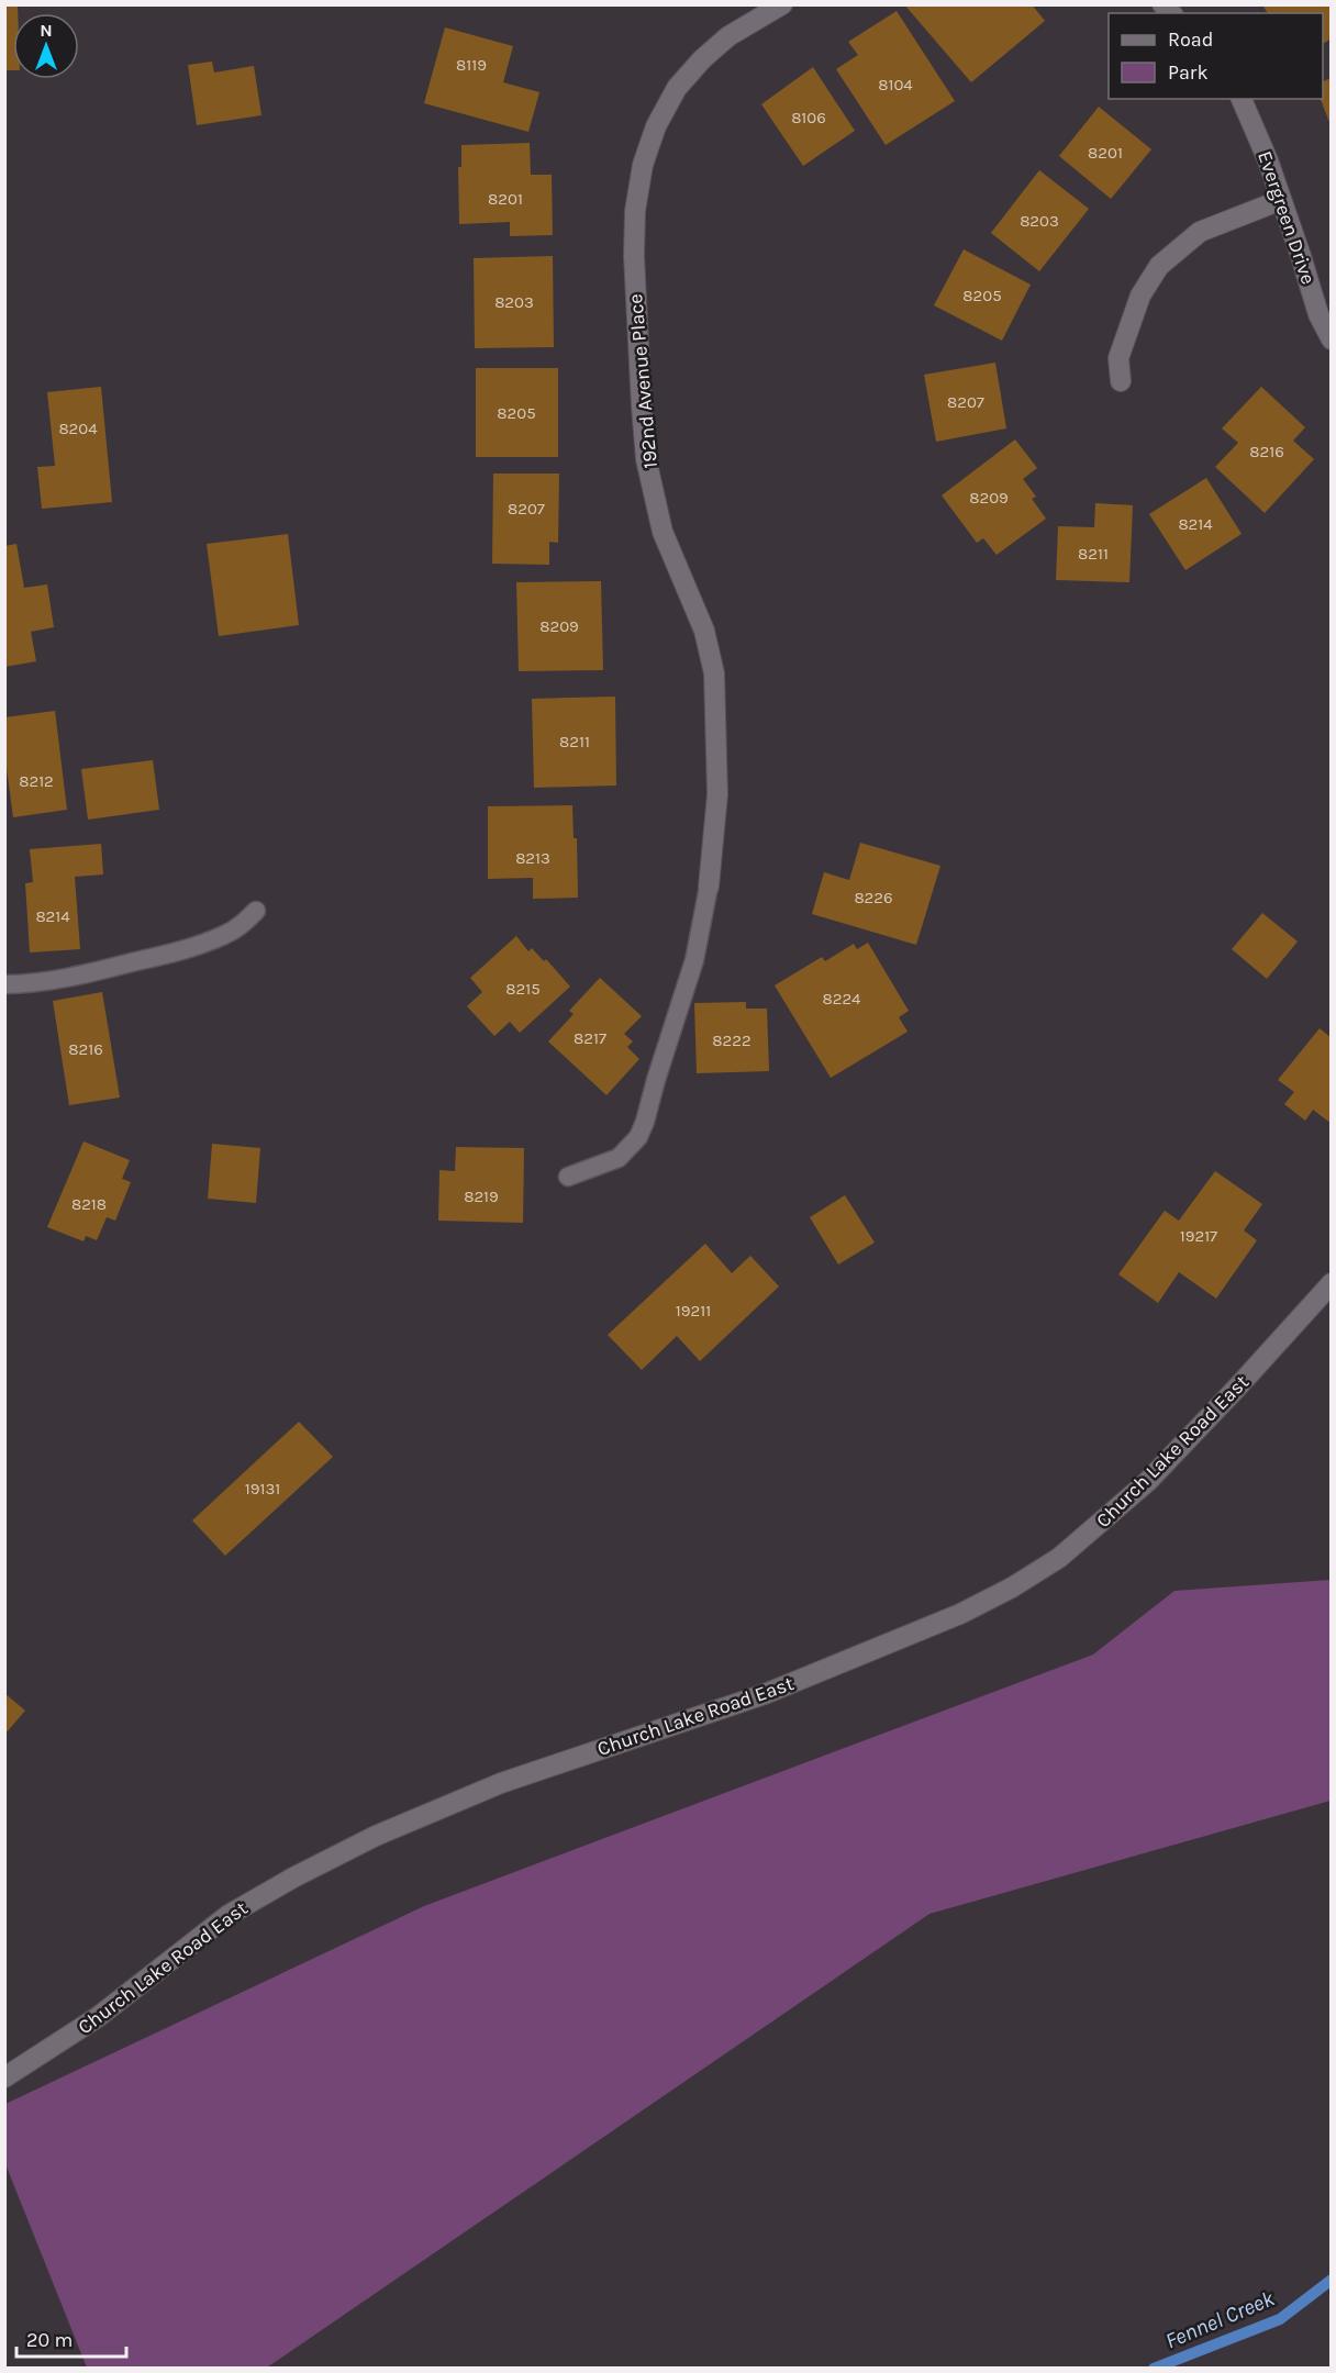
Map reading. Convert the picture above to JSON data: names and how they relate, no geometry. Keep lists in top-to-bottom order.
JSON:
{
  "streets": {
    "street": ["Evergreen Drive", "192nd Avenue Place", "Church Lake Road East"]
  },
  "water": ["Fennel Creek"],
  "house_numbers": [
    "8119",
    "8104",
    "8106",
    "8201",
    "8201",
    "8203",
    "8205",
    "8203",
    "8207",
    "8205",
    "8204",
    "8216",
    "8209",
    "8207",
    "8214",
    "8211",
    "8209",
    "8211",
    "8212",
    "8213",
    "8226",
    "8214",
    "8215",
    "8224",
    "8217",
    "8222",
    "8216",
    "8219",
    "8218",
    "19217",
    "19211",
    "19131"
  ],
  "legend": ["Road", "Park"],
  "scale_bar": "20 m",
  "north": "top"
}
